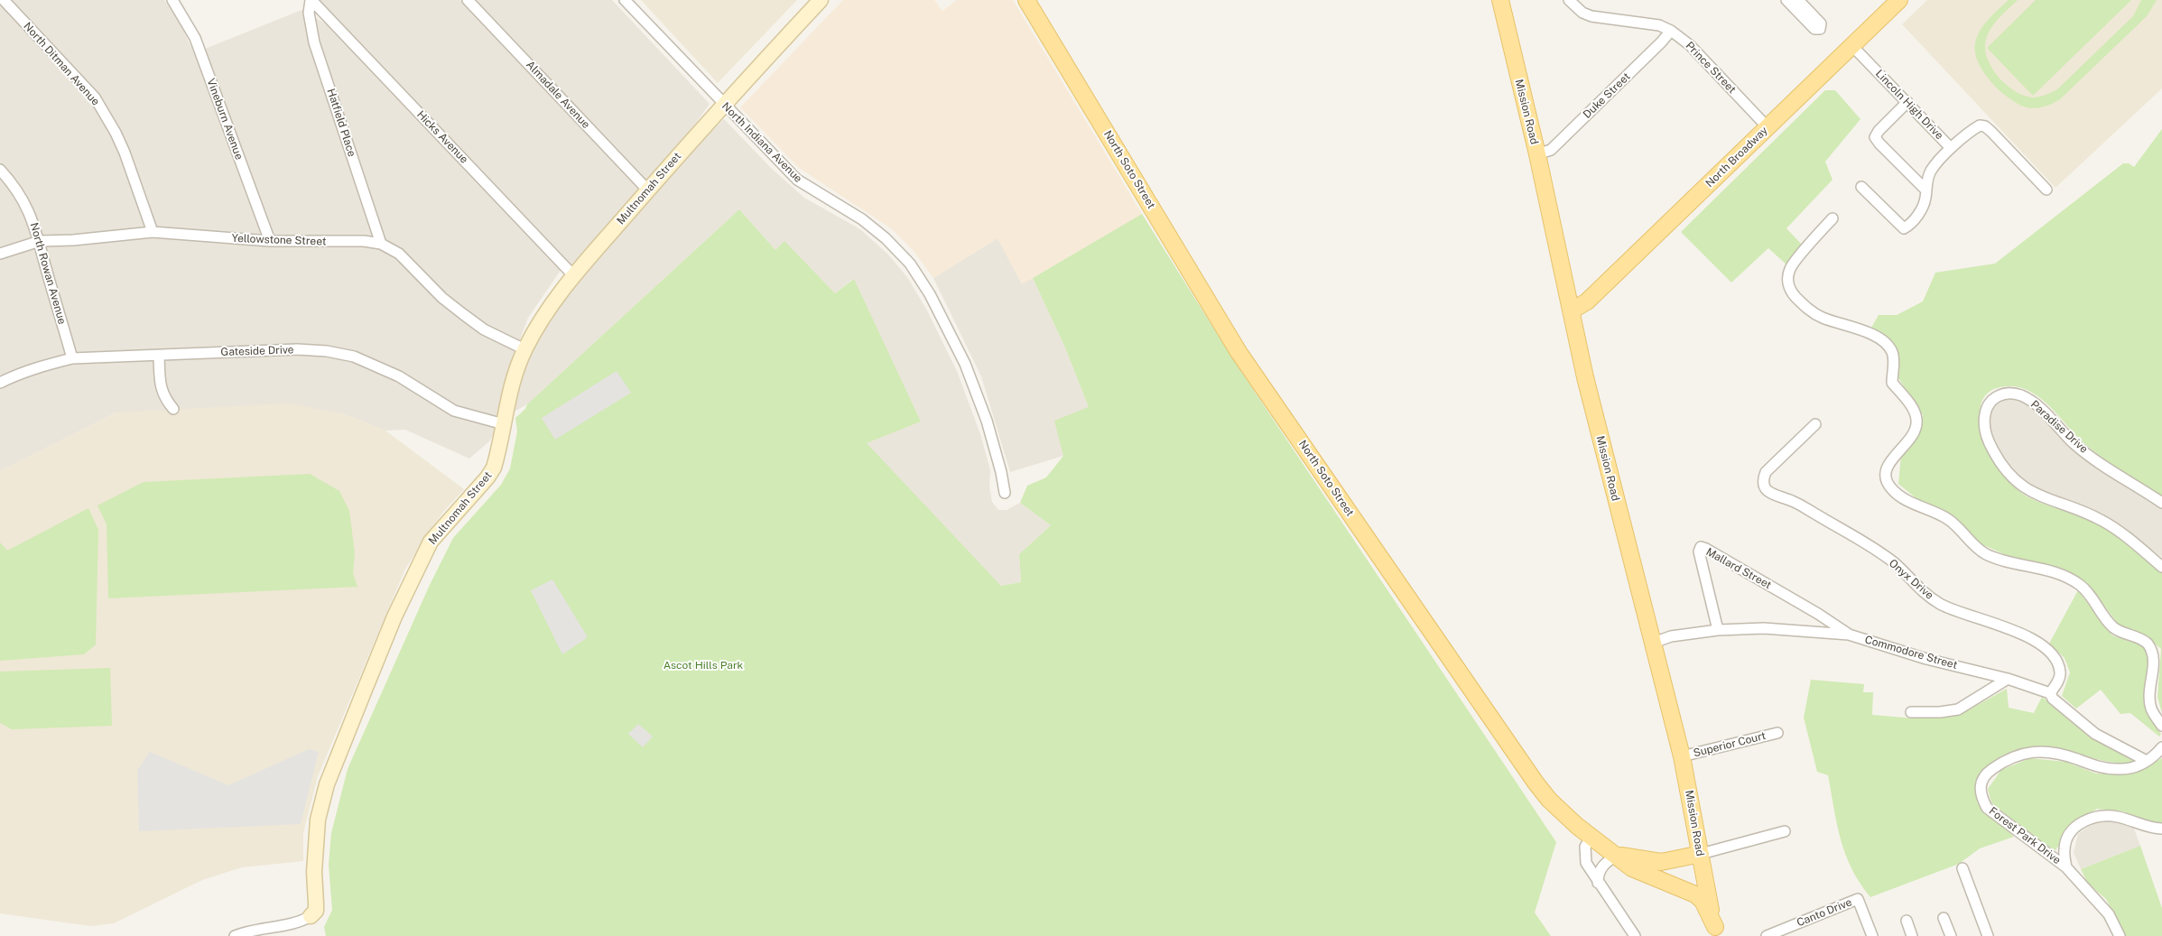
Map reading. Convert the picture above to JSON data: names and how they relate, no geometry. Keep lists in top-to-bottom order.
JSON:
{
  "streets": {
    "main road": ["Mission Road", "North Broadway", "North Soto Street"],
    "street": [
      "North Ditman Avenue",
      "Prince Street",
      "Almadale Avenue",
      "Duke Street",
      "Lincoln High Drive",
      "Vineburn Avenue",
      "Hatfield Place",
      "Hicks Avenue",
      "North Indiana Avenue",
      "Multnomah Street",
      "Yellowstone Street",
      "North Rowan Avenue",
      "Gateside Drive",
      "Paradise Drive",
      "Mallard Street",
      "Onyx Drive",
      "Commodore Street",
      "Superior Court",
      "Forest Park Drive",
      "Canto Drive"
    ]
  },
  "crossings": [
    ["North Ditman Avenue", "Yellowstone Street"],
    ["Prince Street", "Duke Street"],
    ["Prince Street", "North Broadway"],
    ["Almadale Avenue", "Multnomah Street"],
    ["Duke Street", "Mission Road"],
    ["Lincoln High Drive", "North Broadway"],
    ["Mission Road", "North Broadway"],
    ["Mission Road", "North Soto Street"],
    ["Mission Road", "Commodore Street"],
    ["Mission Road", "Superior Court"],
    ["Vineburn Avenue", "Yellowstone Street"],
    ["Hatfield Place", "Hicks Avenue"],
    ["Hatfield Place", "Yellowstone Street"],
    ["Hicks Avenue", "Multnomah Street"],
    ["North Indiana Avenue", "Multnomah Street"],
    ["Multnomah Street", "Yellowstone Street"],
    ["Multnomah Street", "Gateside Drive"],
    ["Yellowstone Street", "North Rowan Avenue"],
    ["North Rowan Avenue", "Gateside Drive"],
    ["Mallard Street", "Commodore Street"],
    ["Onyx Drive", "Commodore Street"],
    ["Commodore Street", "Forest Park Drive"]
  ],
  "parks": ["Ascot Hills Park"]
}
